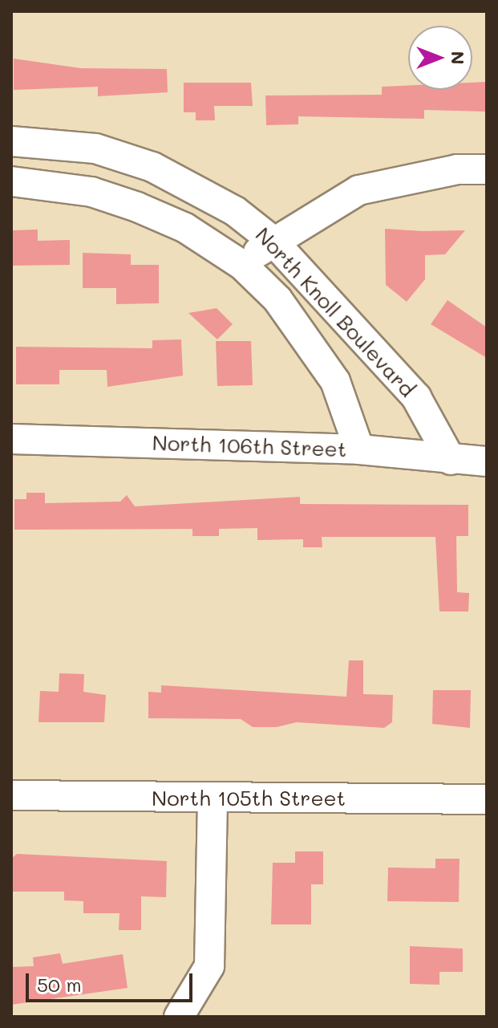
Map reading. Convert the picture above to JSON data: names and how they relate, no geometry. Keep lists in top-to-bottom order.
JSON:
{
  "streets": {
    "street": ["North Knoll Boulevard", "North 106th Street", "North 105th Street"]
  },
  "crossings": [
    ["North Knoll Boulevard", "North 106th Street"]
  ],
  "scale_bar": "50 m",
  "north": "right"
}
